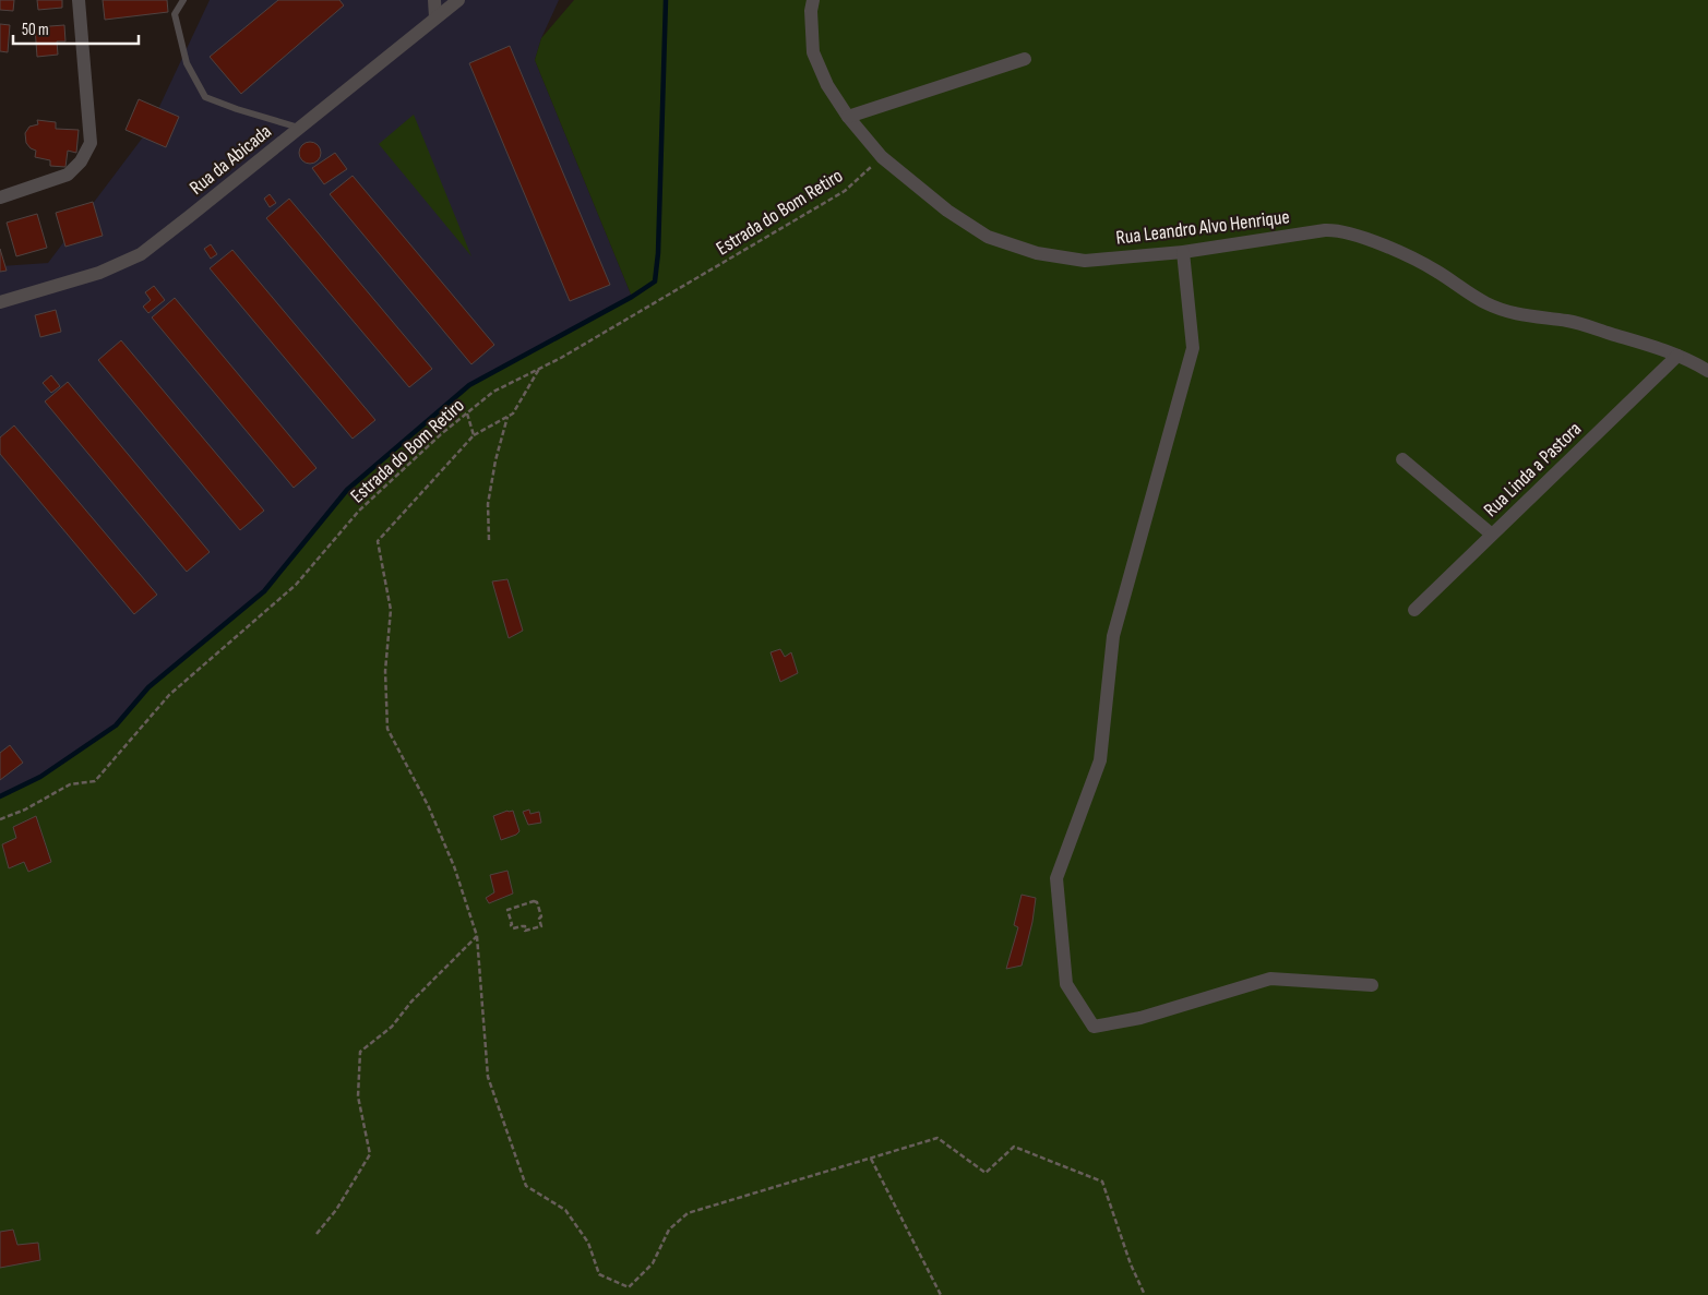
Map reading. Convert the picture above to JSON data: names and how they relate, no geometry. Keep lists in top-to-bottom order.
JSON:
{
  "streets": {
    "street": ["Rua da Abicada", "Rua Leandro Alvo Henrique", "Rua Linda a Pastora"],
    "path": ["Estrada do Bom Retiro"]
  },
  "crossings": [
    ["Estrada do Bom Retiro", "Rua Leandro Alvo Henrique"],
    ["Rua Leandro Alvo Henrique", "Rua Linda a Pastora"]
  ],
  "scale_bar": "50 m"
}
